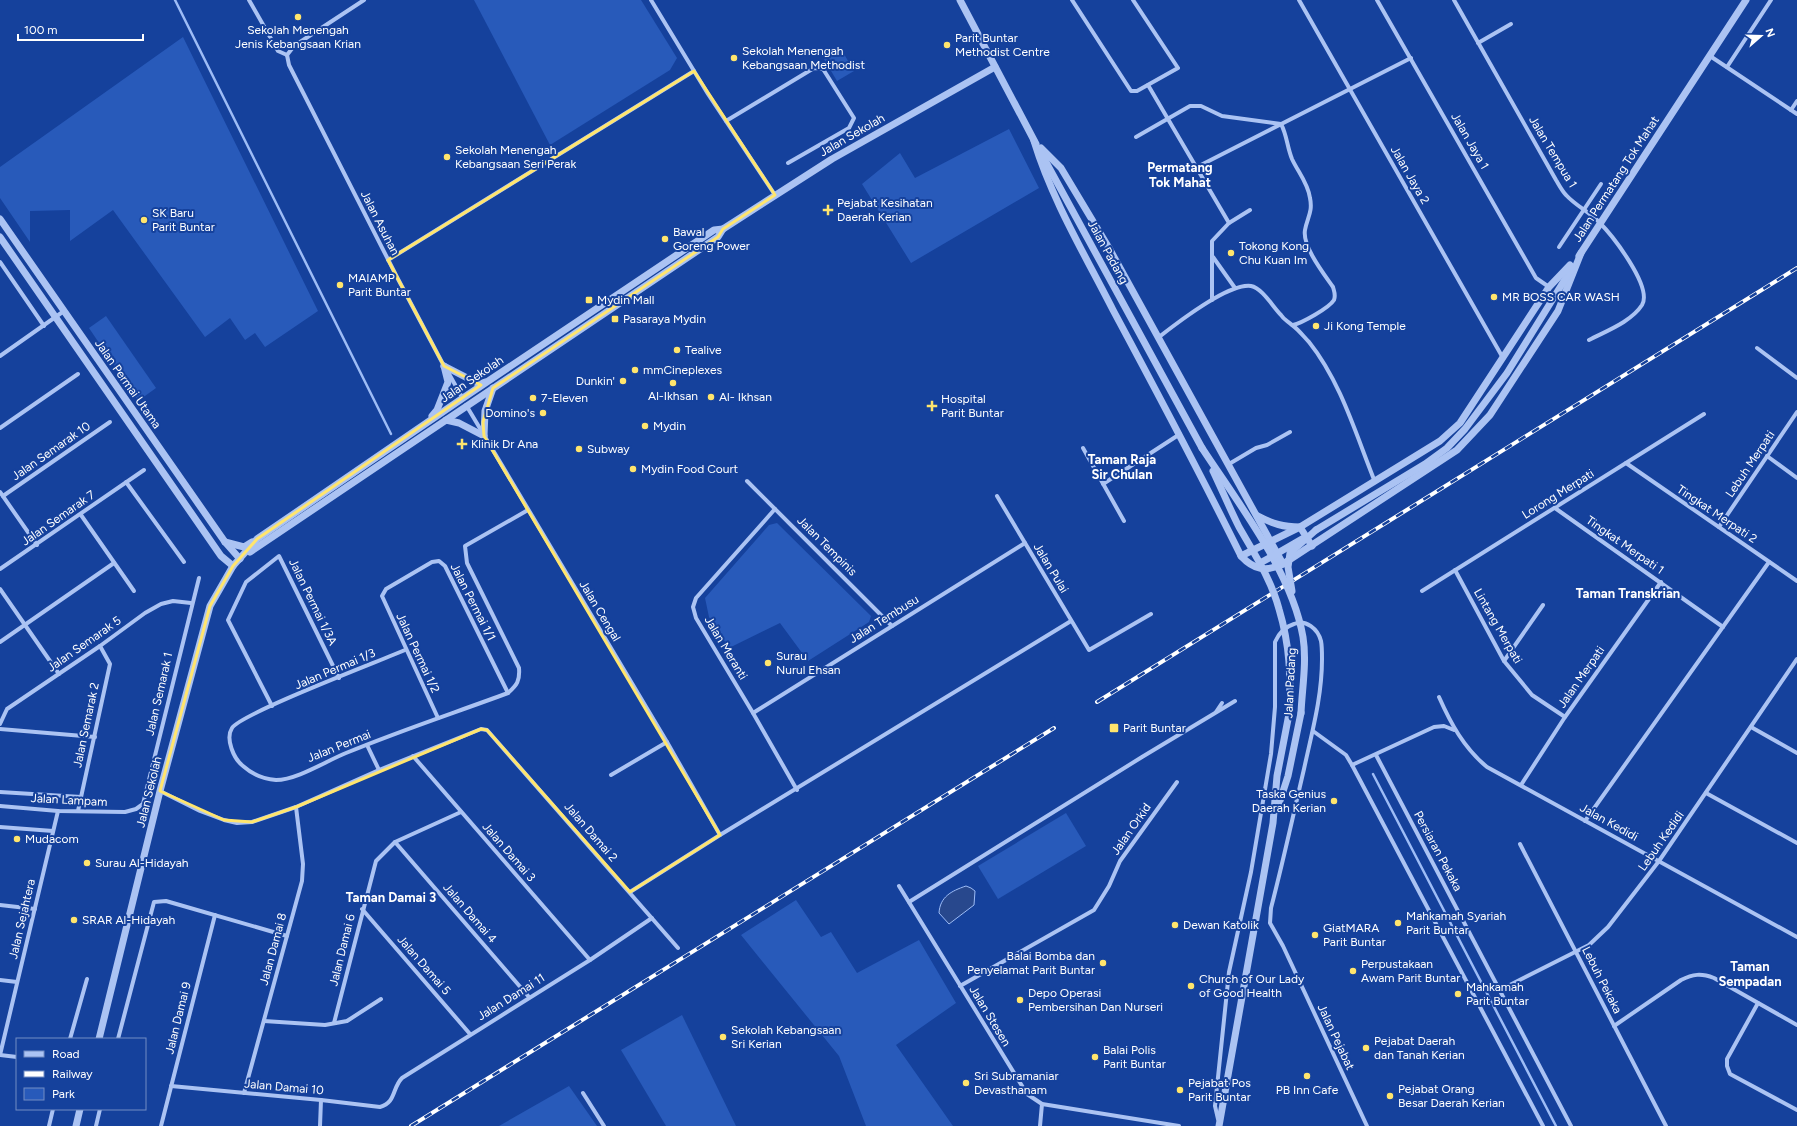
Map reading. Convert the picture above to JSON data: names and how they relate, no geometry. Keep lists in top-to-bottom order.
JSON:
{
  "streets": {
    "street": [
      "Jalan Sekolah",
      "Jalan Jaya 1",
      "Jalan Tempua 1",
      "Jalan Jaya 2",
      "Jalan Permatang Tok Mahat",
      "Jalan Asuhan",
      "Jalan Padang",
      "Jalan Permai Utama",
      "Jalan Semarak 10",
      "Lebuh Merpati",
      "Lorong Merpati",
      "Tingkat Merpati 2",
      "Jalan Semarak 7",
      "Tingkat Merpati 1",
      "Jalan Tempinis",
      "Jalan Pulai",
      "Jalan Permai 1/3A",
      "Jalan Permai 1/1",
      "Jalan Cengal",
      "Jalan Tembusu",
      "Lintang Merpati",
      "Jalan Semarak 5",
      "Jalan Meranti",
      "Jalan Permai 1/2",
      "Jalan Permai 1/3",
      "Jalan Merpati",
      "Jalan Semarak 1",
      "Jalan Semarak 2",
      "Jalan Permai",
      "Jalan Lampam",
      "Jalan Kedidi",
      "Jalan Orkid",
      "Jalan Damai 2",
      "Lebuh Kedidi",
      "Persiaran Pekaka",
      "Jalan Damai 3",
      "Jalan Damai 4",
      "Jalan Sejahtera",
      "Jalan Damai 8",
      "Jalan Damai 6",
      "Jalan Damai 5",
      "Lebuh Pekaka",
      "Jalan Damai 11",
      "Jalan Stesen",
      "Jalan Damai 9",
      "Jalan Pejabat",
      "Jalan Damai 10"
    ]
  },
  "crossings": [
    ["Jalan Sekolah", "Jalan Asuhan"],
    ["Jalan Sekolah", "Jalan Padang"],
    ["Jalan Sekolah", "Jalan Permai Utama"],
    ["Jalan Sekolah", "Jalan Cengal"],
    ["Jalan Tempua 1", "Jalan Permatang Tok Mahat"],
    ["Jalan Asuhan", "Jalan Cengal"],
    ["Lebuh Merpati", "Tingkat Merpati 2"],
    ["Lorong Merpati", "Tingkat Merpati 2"],
    ["Lorong Merpati", "Tingkat Merpati 1"],
    ["Lorong Merpati", "Lintang Merpati"],
    ["Tingkat Merpati 1", "Jalan Merpati"],
    ["Jalan Tempinis", "Jalan Tembusu"],
    ["Jalan Tempinis", "Jalan Meranti"],
    ["Jalan Pulai", "Jalan Tembusu"],
    ["Jalan Permai 1/3A", "Jalan Permai 1/3"],
    ["Jalan Permai 1/3A", "Jalan Permai"],
    ["Jalan Permai 1/1", "Jalan Permai 1/2"],
    ["Jalan Permai 1/1", "Jalan Permai"],
    ["Jalan Tembusu", "Jalan Meranti"],
    ["Lintang Merpati", "Jalan Merpati"],
    ["Jalan Semarak 5", "Jalan Semarak 1"],
    ["Jalan Semarak 5", "Jalan Semarak 2"],
    ["Jalan Permai 1/2", "Jalan Permai 1/3"],
    ["Jalan Permai 1/2", "Jalan Permai"],
    ["Jalan Permai 1/3", "Jalan Permai"],
    ["Jalan Merpati", "Jalan Kedidi"],
    ["Jalan Semarak 1", "Jalan Lampam"],
    ["Jalan Semarak 2", "Jalan Lampam"],
    ["Jalan Lampam", "Jalan Sejahtera"],
    ["Jalan Kedidi", "Lebuh Kedidi"],
    ["Jalan Orkid", "Jalan Stesen"],
    ["Jalan Damai 2", "Jalan Damai 3"],
    ["Jalan Damai 2", "Jalan Damai 11"],
    ["Lebuh Kedidi", "Persiaran Pekaka"],
    ["Lebuh Kedidi", "Lebuh Pekaka"],
    ["Jalan Damai 3", "Jalan Damai 6"],
    ["Jalan Damai 3", "Jalan Damai 11"],
    ["Jalan Damai 4", "Jalan Damai 6"],
    ["Jalan Damai 4", "Jalan Damai 11"],
    ["Jalan Damai 8", "Jalan Damai 10"],
    ["Jalan Damai 6", "Jalan Damai 5"],
    ["Jalan Damai 5", "Jalan Damai 11"],
    ["Jalan Damai 11", "Jalan Damai 10"],
    ["Jalan Damai 9", "Jalan Damai 10"]
  ],
  "districts": [
    "Permatang Tok Mahat",
    "Taman Raja Sir Chulan",
    "Taman Transkrian",
    "Taman Damai 3",
    "Taman Sempadan"
  ],
  "places": {
    "other": [
      "Sekolah Menengah Jenis Kebangsaan Krian",
      "Parit Buntar Methodist Centre",
      "Sekolah Menengah Kebangsaan Methodist",
      "Sekolah Menengah Kebangsaan Seri Perak",
      "SK Baru Parit Buntar",
      "Bawal Goreng Power",
      "Tokong Kong Chu Kuan Im",
      "MAIAMP Parit Buntar",
      "MR BOSS CAR WASH",
      "Ji Kong Temple",
      "Tealive",
      "mmCineplexes",
      "Dunkin'",
      "Al-Ikhsan",
      "Al- Ikhsan",
      "7-Eleven",
      "Domino's",
      "Mydin",
      "Subway",
      "Mydin Food Court",
      "Surau Nurul Ehsan",
      "Taska Genius Daerah Kerian",
      "Mudacom",
      "Surau Al-Hidayah",
      "SRAR Al-Hidayah",
      "Mahkamah Syariah Parit Buntar",
      "Dewan Katolik",
      "GiatMARA Parit Buntar",
      "Balai Bomba dan Penyelamat Parit Buntar",
      "Perpustakaan Awam Parit Buntar",
      "Church of Our Lady of Good Health",
      "Mahkamah Parit Buntar",
      "Depo Operasi Pembersihan Dan Nurseri",
      "Sekolah Kebangsaan Sri Kerian",
      "Pejabat Daerah dan Tanah Kerian",
      "Balai Polis Parit Buntar",
      "PB Inn Cafe",
      "Sri Subramaniar Devasthanam",
      "Pejabat Pos Parit Buntar",
      "Pejabat Orang Besar Daerah Kerian"
    ],
    "health": ["Pejabat Kesihatan Daerah Kerian", "Hospital Parit Buntar", "Klinik Dr Ana"],
    "transit": ["Mydin Mall", "Pasaraya Mydin", "Parit Buntar"]
  },
  "legend": ["Road", "Railway", "Park"],
  "scale_bar": "100 m",
  "north": "right"
}
